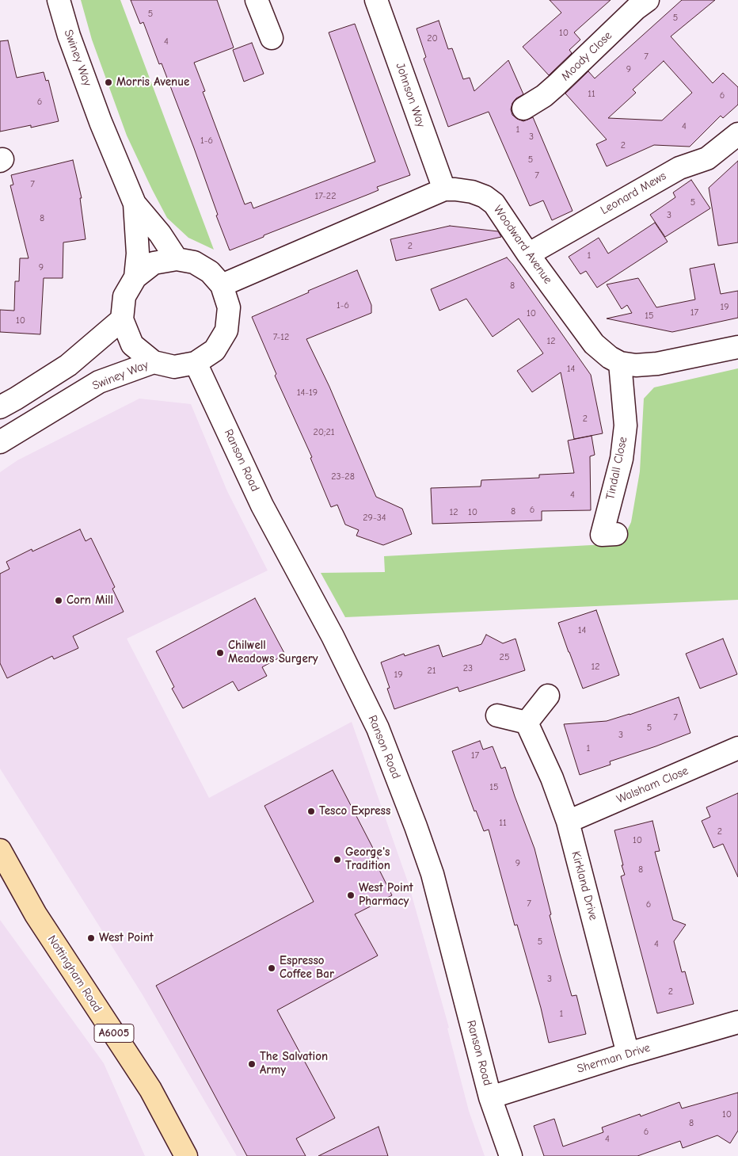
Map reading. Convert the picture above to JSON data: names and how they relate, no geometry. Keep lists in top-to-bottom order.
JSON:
{
  "streets": {
    "main road": ["Nottingham Road", "A6005"],
    "street": [
      "Moody Close",
      "Swiney Way",
      "Johnson Way",
      "Leonard Mews",
      "Woodward Avenue",
      "Ranson Road",
      "Tindall Close",
      "Walsham Close",
      "Kirkland Drive",
      "Sherman Drive"
    ]
  },
  "crossings": [
    ["Swiney Way", "Woodward Avenue"],
    ["Swiney Way", "Ranson Road"],
    ["Johnson Way", "Woodward Avenue"],
    ["Leonard Mews", "Woodward Avenue"],
    ["Woodward Avenue", "Ranson Road"],
    ["Woodward Avenue", "Tindall Close"],
    ["Ranson Road", "Sherman Drive"],
    ["Walsham Close", "Kirkland Drive"],
    ["Kirkland Drive", "Sherman Drive"]
  ],
  "places": [
    "Morris Avenue",
    "Corn Mill",
    "Chilwell Meadows Surgery",
    "Tesco Express",
    "George's Tradition",
    "West Point Pharmacy",
    "West Point",
    "Espresso Coffee Bar",
    "The Salvation Army"
  ],
  "house_numbers": [
    "5",
    "5",
    "10",
    "20",
    "4",
    "7",
    "9",
    "11",
    "6",
    "6",
    "4",
    "1",
    "3",
    "1-6",
    "2",
    "5",
    "7",
    "7",
    "17-22",
    "5",
    "3",
    "8",
    "2",
    "1",
    "9",
    "8",
    "1-6",
    "19",
    "17",
    "10",
    "15",
    "10",
    "7-12",
    "12",
    "14",
    "14-19",
    "2",
    "20;21",
    "23-28",
    "4",
    "6",
    "8",
    "12",
    "10",
    "29-34",
    "14",
    "25",
    "12",
    "23",
    "21",
    "19",
    "7",
    "5",
    "3",
    "1",
    "17",
    "15",
    "11",
    "2",
    "10",
    "9",
    "8",
    "7",
    "6",
    "5",
    "4",
    "3",
    "2",
    "1",
    "10",
    "8",
    "6",
    "4"
  ]
}
